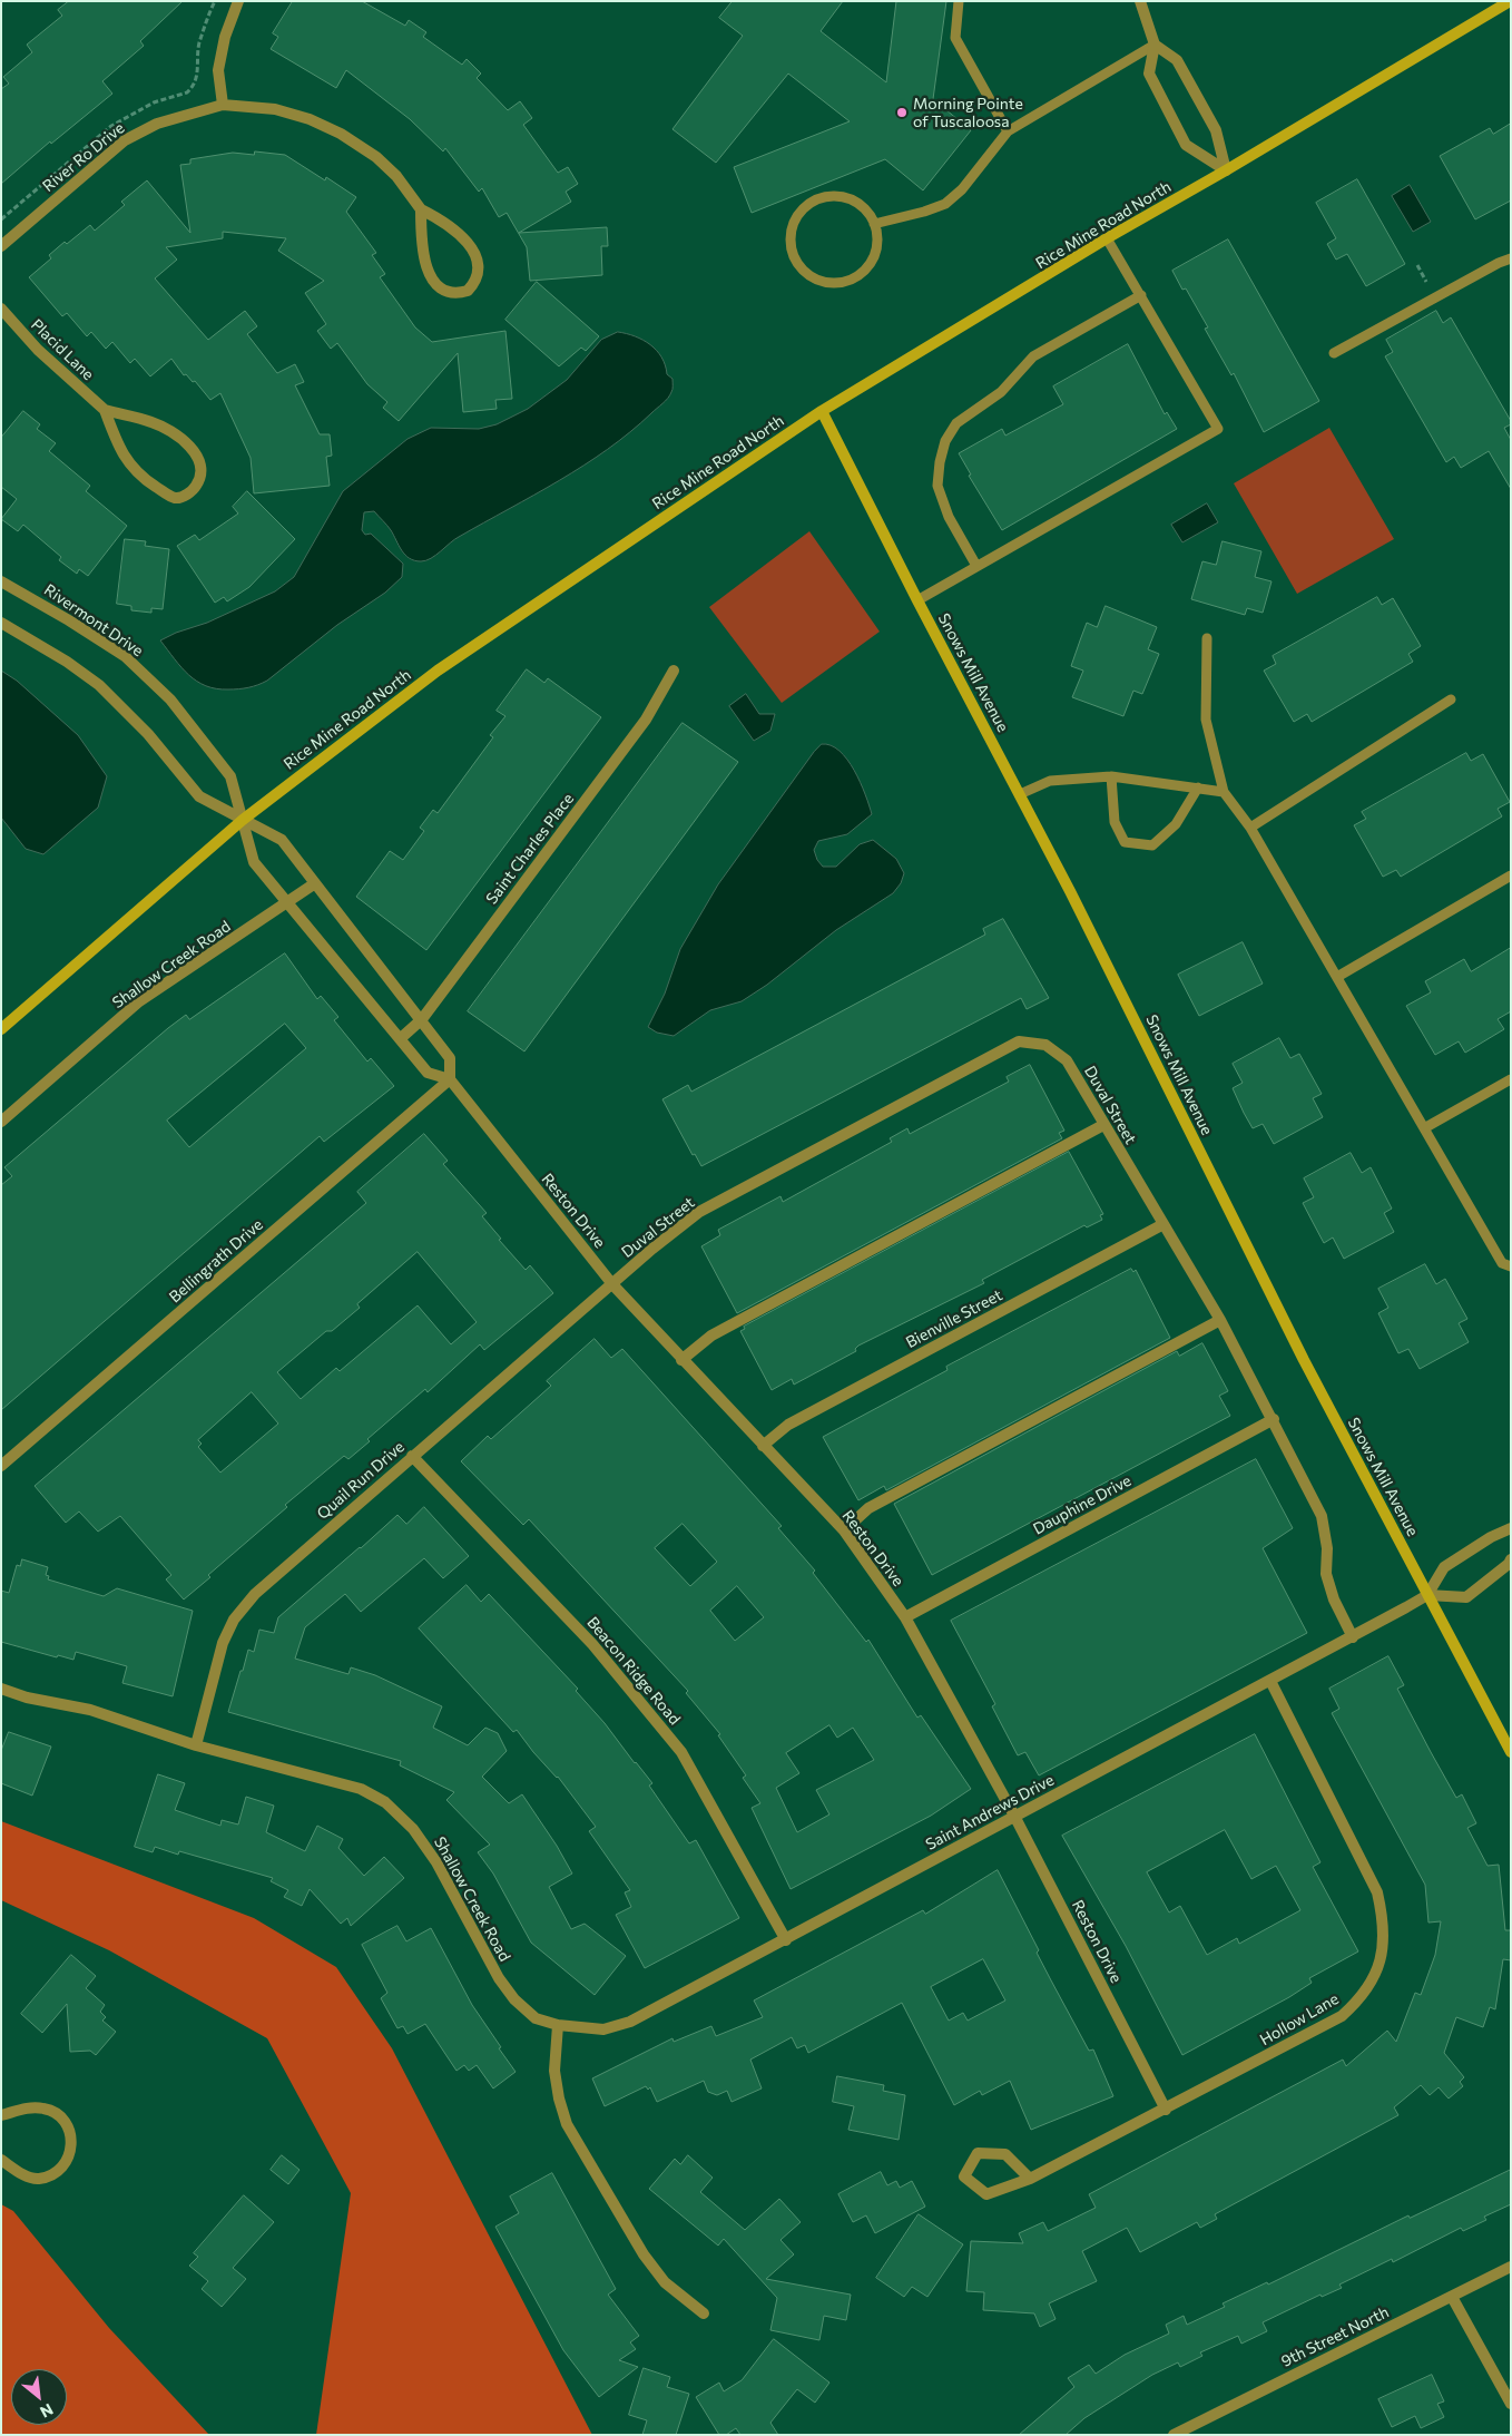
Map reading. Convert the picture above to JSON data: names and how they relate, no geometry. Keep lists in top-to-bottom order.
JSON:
{
  "streets": {
    "main road": ["Rice Mine Road North", "Snows Mill Avenue"],
    "street": [
      "River Ro Drive",
      "Placid Lane",
      "Rivermont Drive",
      "Saint Charles Place",
      "Shallow Creek Road",
      "Duval Street",
      "Reston Drive",
      "Bellingrath Drive",
      "Bienville Street",
      "Quail Run Drive",
      "Dauphine Drive",
      "Beacon Ridge Road",
      "Saint Andrews Drive",
      "Hollow Lane",
      "9th Street North"
    ]
  },
  "crossings": [
    ["Rice Mine Road North", "Rivermont Drive"],
    ["Rice Mine Road North", "Snows Mill Avenue"],
    ["Rice Mine Road North", "Reston Drive"],
    ["Rivermont Drive", "Reston Drive"],
    ["Snows Mill Avenue", "Saint Andrews Drive"],
    ["Saint Charles Place", "Reston Drive"],
    ["Shallow Creek Road", "Reston Drive"],
    ["Shallow Creek Road", "Quail Run Drive"],
    ["Shallow Creek Road", "Saint Andrews Drive"],
    ["Duval Street", "Reston Drive"],
    ["Duval Street", "Bienville Street"],
    ["Duval Street", "Quail Run Drive"],
    ["Duval Street", "Dauphine Drive"],
    ["Duval Street", "Saint Andrews Drive"],
    ["Reston Drive", "Bellingrath Drive"],
    ["Reston Drive", "Bienville Street"],
    ["Reston Drive", "Quail Run Drive"],
    ["Reston Drive", "Dauphine Drive"],
    ["Reston Drive", "Saint Andrews Drive"],
    ["Reston Drive", "Hollow Lane"],
    ["Quail Run Drive", "Beacon Ridge Road"],
    ["Beacon Ridge Road", "Saint Andrews Drive"],
    ["Saint Andrews Drive", "Hollow Lane"]
  ],
  "places": ["Morning Pointe of Tuscaloosa"],
  "north": "bottom right"
}
